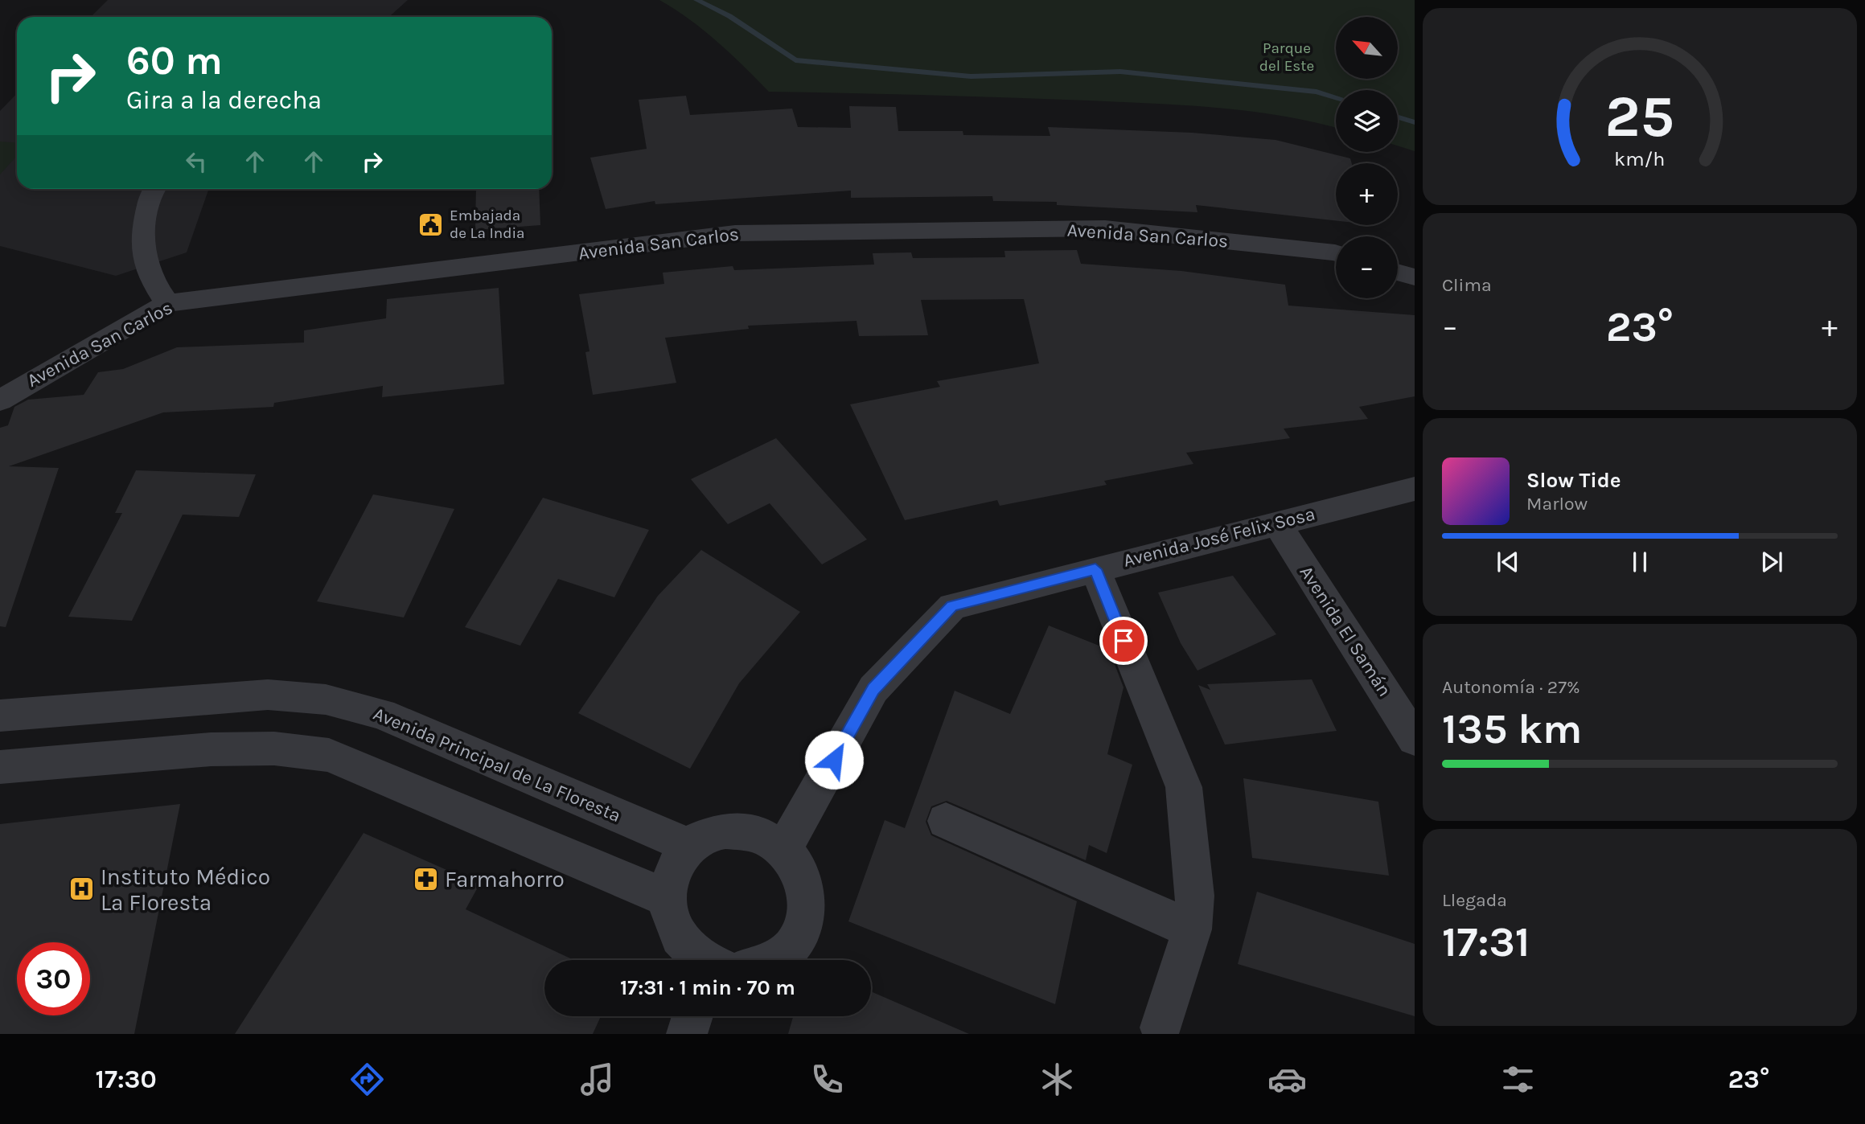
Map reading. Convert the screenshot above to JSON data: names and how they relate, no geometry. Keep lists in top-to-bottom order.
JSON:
{
  "streets": {
    "street": [
      "Avenida San Carlos",
      "Avenida José Felix Sosa",
      "Avenida El Samán",
      "Avenida Principal de La Floresta"
    ]
  },
  "crossings": [
    ["Avenida José Felix Sosa", "Avenida El Samán"]
  ],
  "parks": ["Parque del Este"],
  "places": {
    "public building": ["Embajada de La India"],
    "pharmacy": ["Farmahorro"],
    "hospital": ["Instituto Médico La Floresta"]
  },
  "north": "top left",
  "page": {
    "map_buttons": ["+", "−"],
    "turn": ["60 m", "Gira a la derecha"],
    "tile": [
      "Clima",
      ["Autonomía · 27%", "135 km"],
      ["Llegada", "17:31"]
    ],
    "heat": ["−", "23°", "+"],
    "song": ["Slow Tide", "Marlow"],
    "limit": "30",
    "trip": "17:31 · 1 min · 70 m",
    "tabs": ["17:30", "23°"],
    "gauge": ["25", "km/h"]
  }
}
